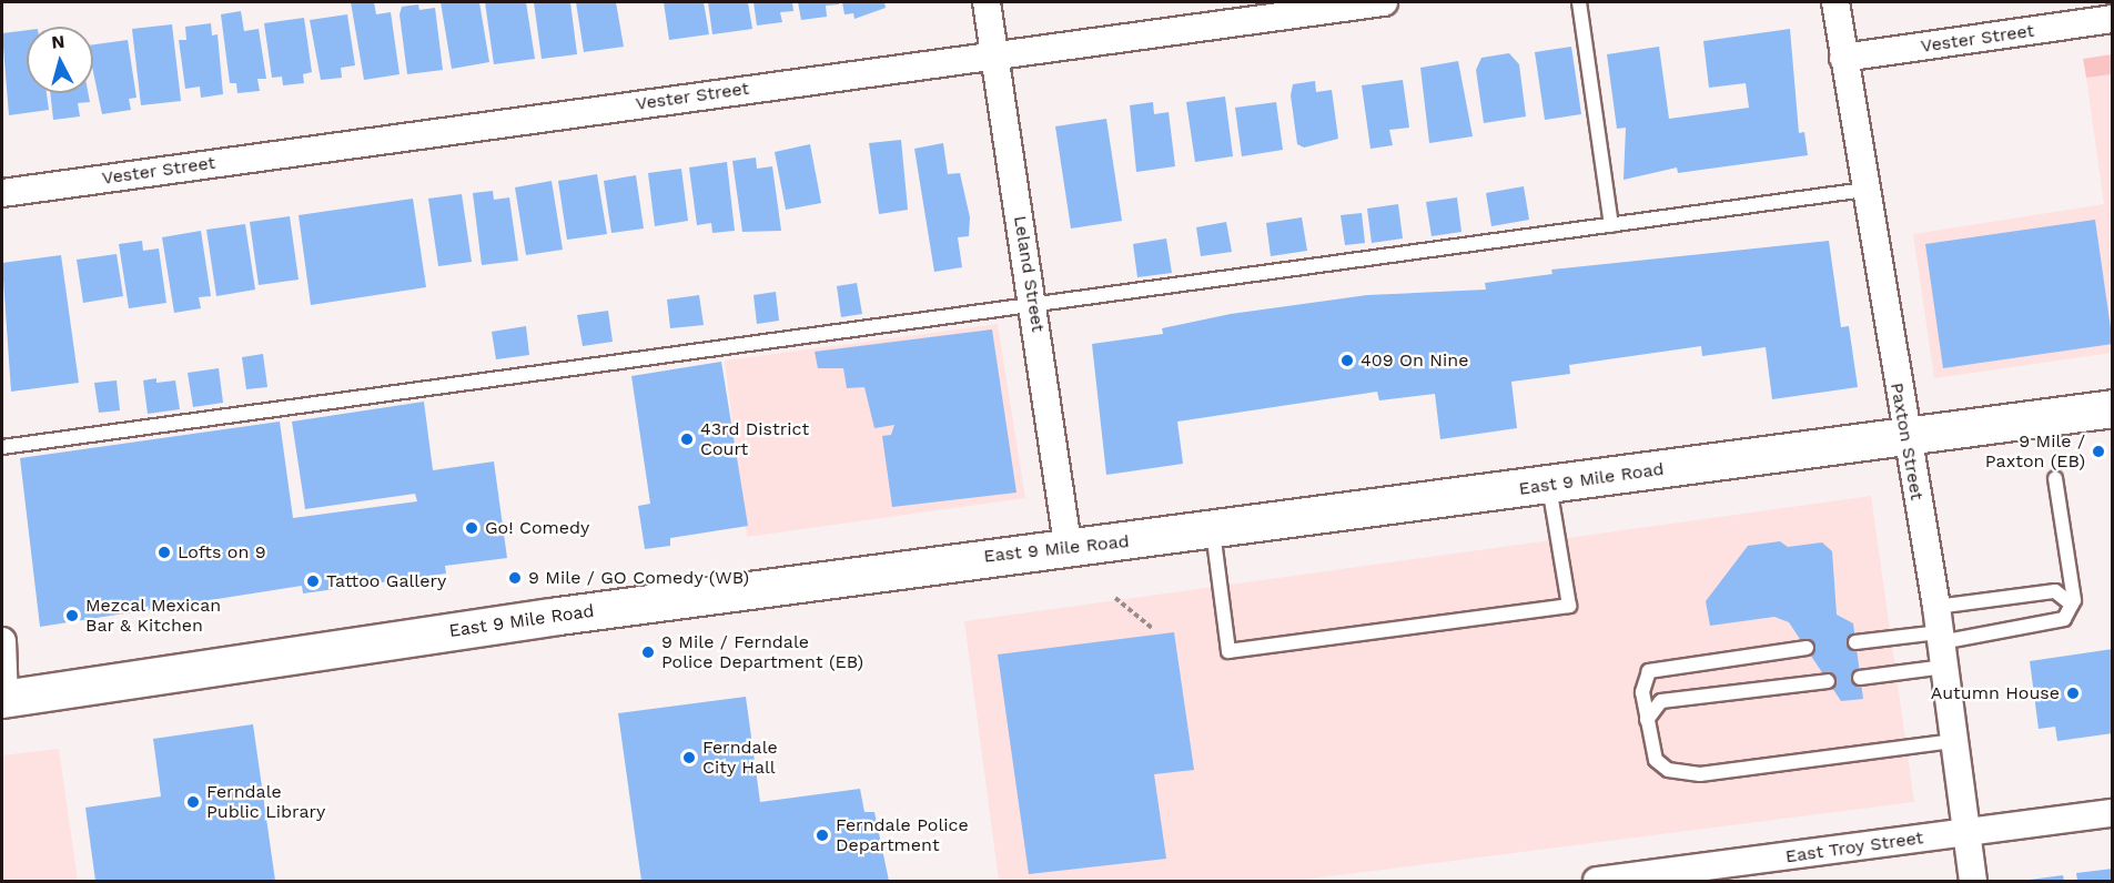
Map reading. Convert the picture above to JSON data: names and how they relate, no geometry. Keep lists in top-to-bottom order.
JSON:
{
  "streets": {
    "main road": ["East 9 Mile Road"],
    "street": [
      "Vester Street",
      "Leland Street",
      "Paxton Street",
      "East Troy Street"
    ]
  },
  "crossings": [
    ["Vester Street", "Leland Street"],
    ["Vester Street", "Paxton Street"],
    ["Leland Street", "East 9 Mile Road"],
    ["Paxton Street", "East 9 Mile Road"],
    ["Paxton Street", "East Troy Street"]
  ],
  "places": [
    "409 On Nine",
    "43rd District Court",
    "9 Mile / Paxton (EB)",
    "Go! Comedy",
    "Lofts on 9",
    "9 Mile / GO Comedy (WB)",
    "Tattoo Gallery",
    "Mezcal Mexican Bar & Kitchen",
    "9 Mile / Ferndale Police Department (EB)",
    "Autumn House",
    "Ferndale City Hall",
    "Ferndale Public Library",
    "Ferndale Police Department"
  ],
  "north": "top"
}
